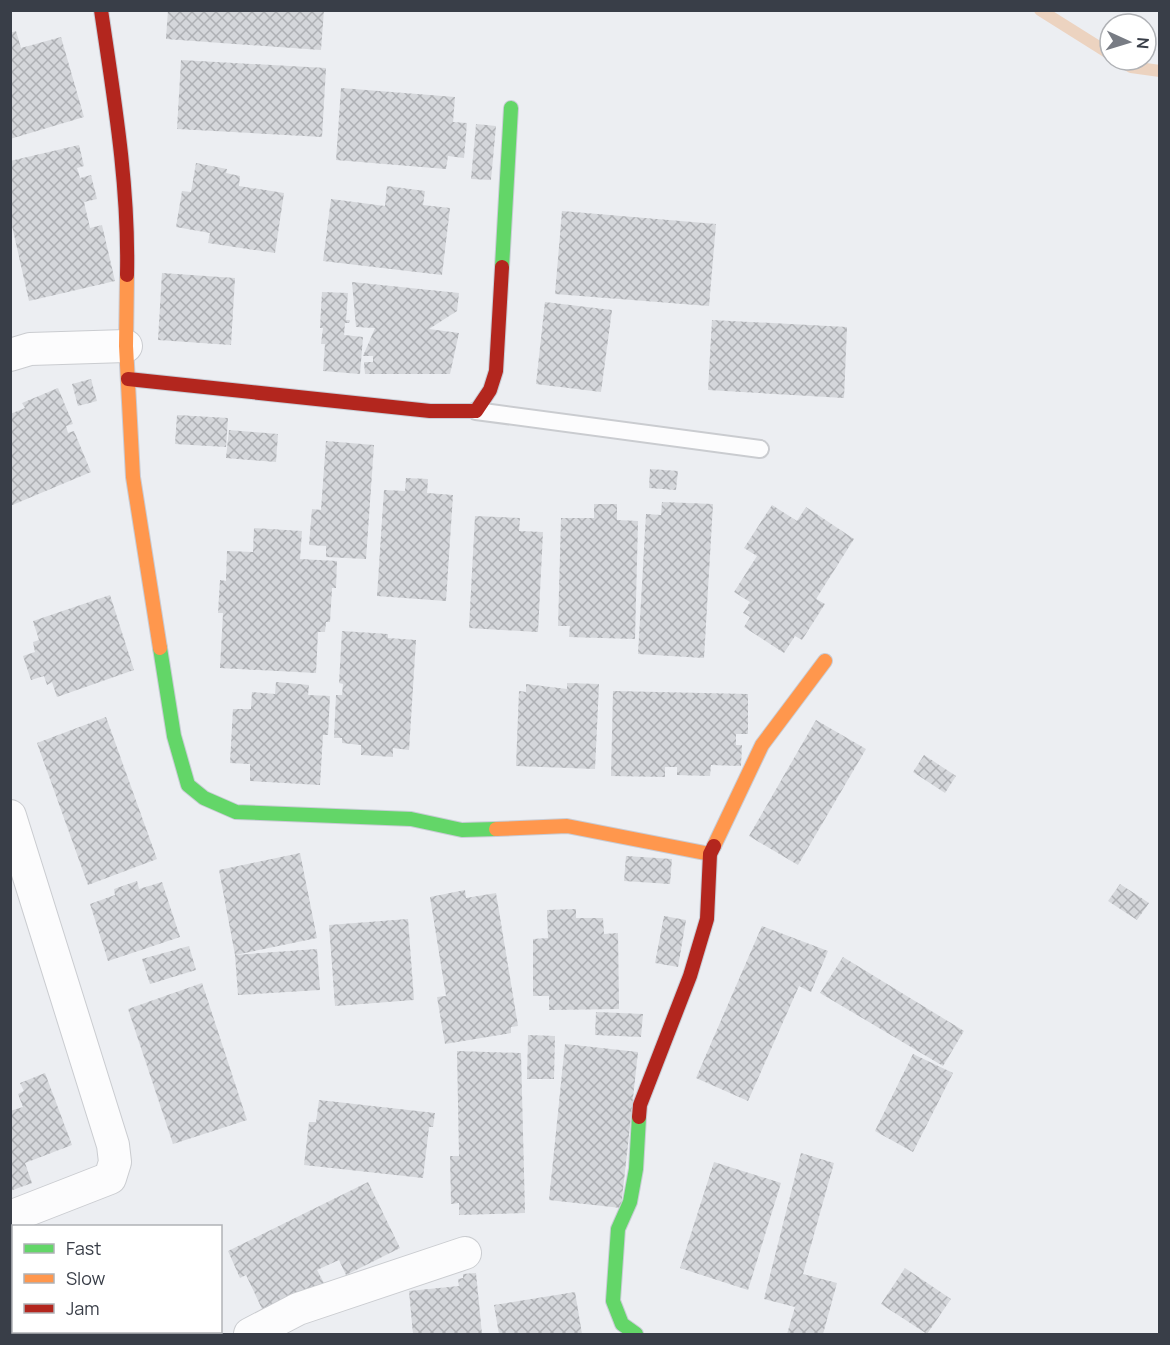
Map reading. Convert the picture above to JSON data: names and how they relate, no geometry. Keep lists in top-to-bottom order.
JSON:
{
  "legend": ["Fast", "Slow", "Jam"],
  "north": "right"
}
